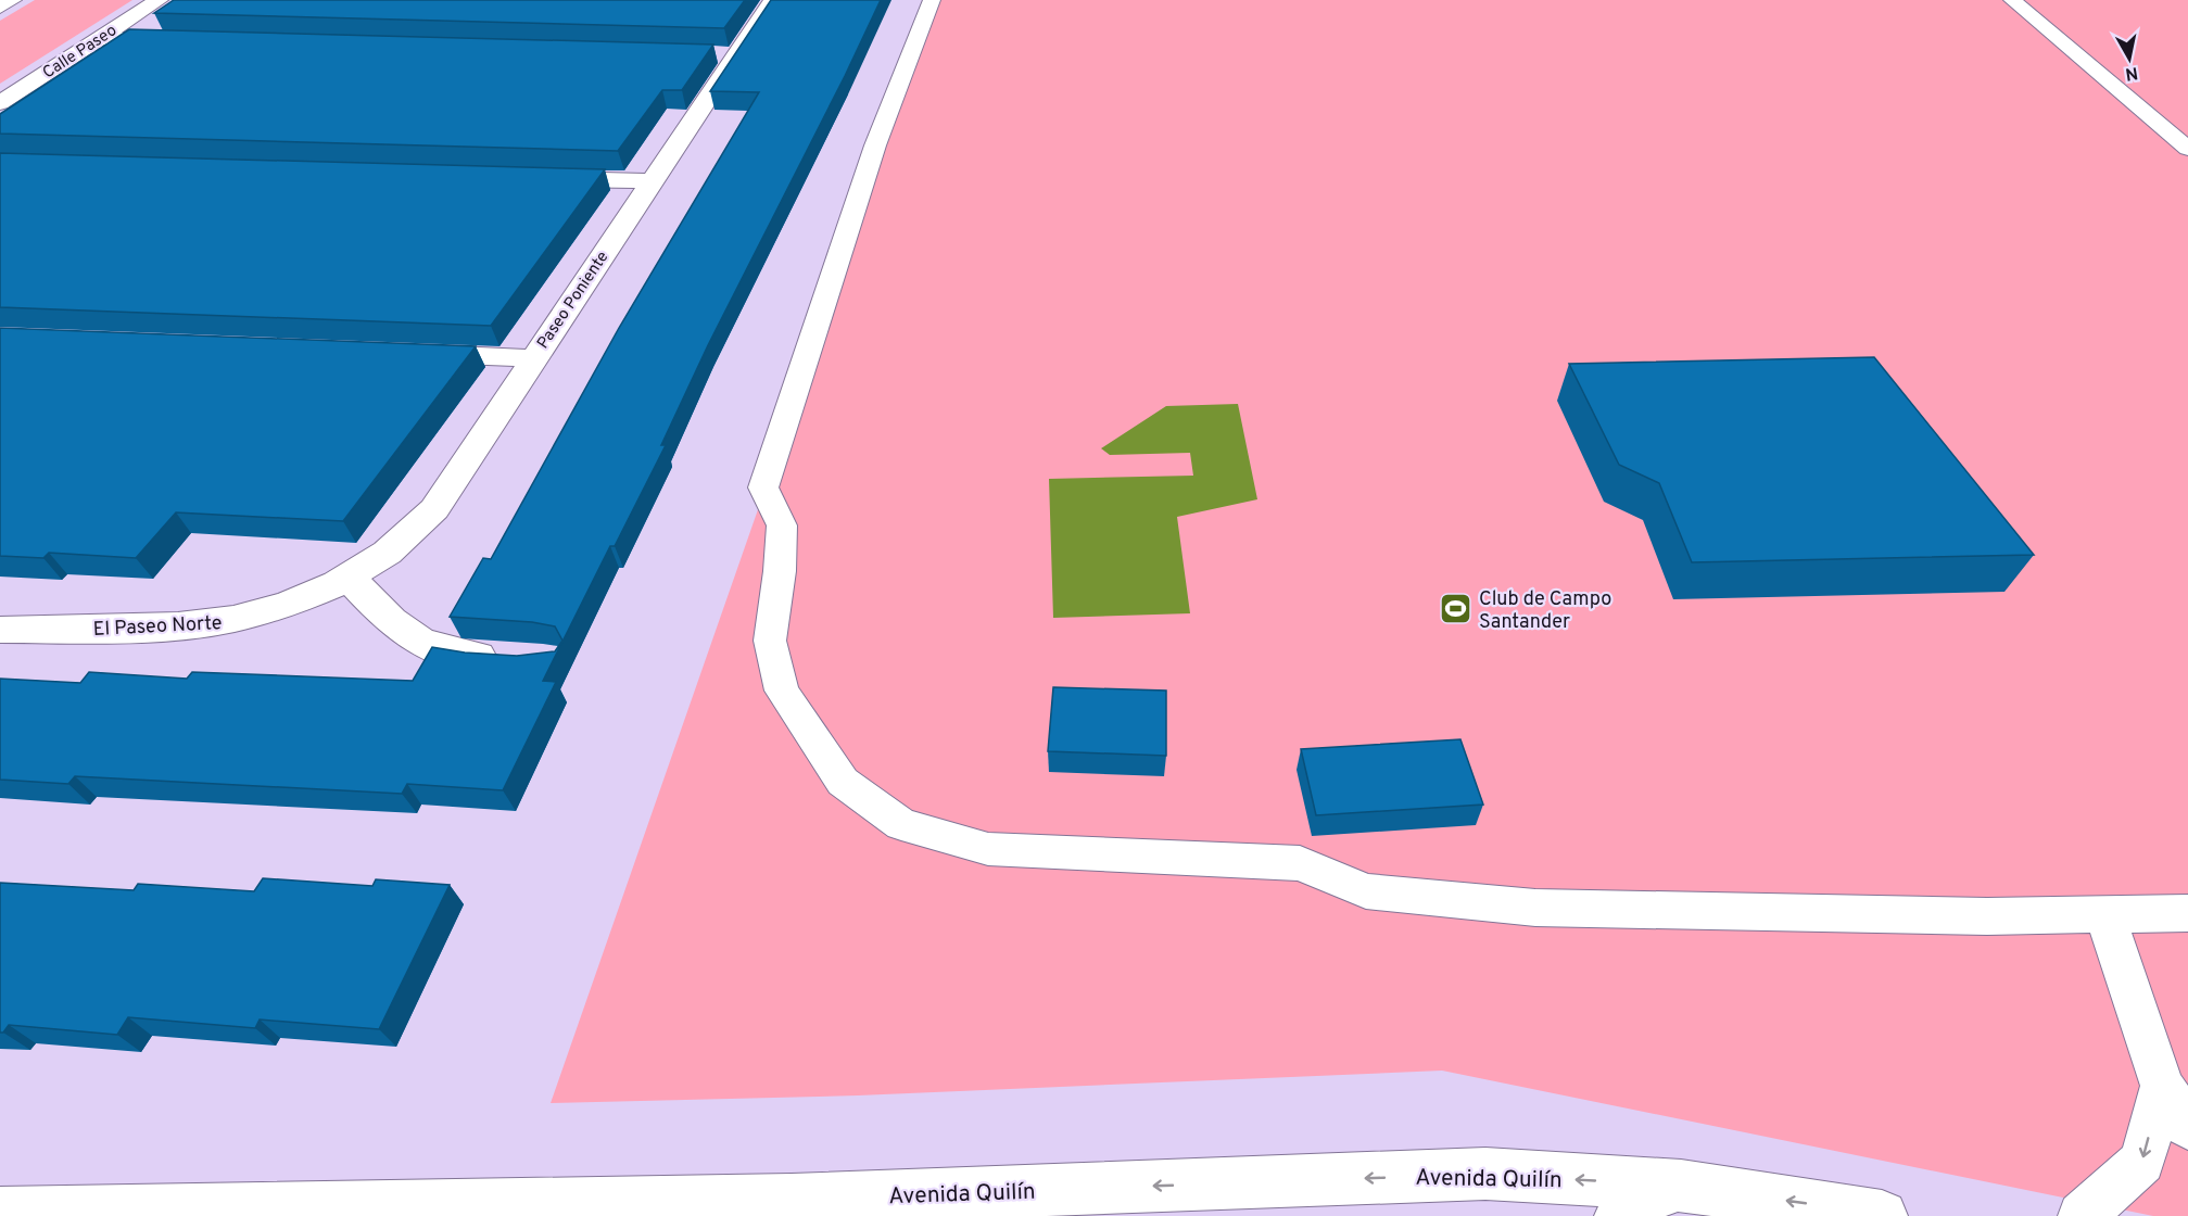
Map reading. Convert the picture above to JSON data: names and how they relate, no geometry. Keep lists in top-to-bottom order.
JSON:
{
  "streets": {
    "street": [
      "Calle Paseo",
      "Paseo Poniente",
      "El Paseo Norte",
      "Avenida Quilín"
    ]
  },
  "crossings": [
    ["Paseo Poniente", "El Paseo Norte"]
  ],
  "one_way": ["Avenida Quilín"],
  "places": {
    "sports": ["Club de Campo Santander"]
  },
  "north": "bottom"
}
